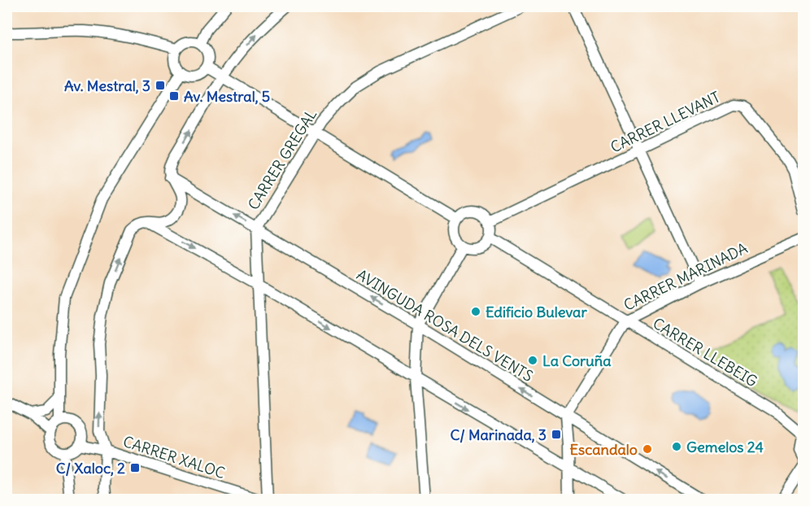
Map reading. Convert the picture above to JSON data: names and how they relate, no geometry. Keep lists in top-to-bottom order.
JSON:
{
  "streets": {
    "street": [
      "CARRER LLEVANT",
      "CARRER GREGAL",
      "CARRER MARINADA",
      "AVINGUDA ROSA DELS VENTS",
      "CARRER LLEBEIG",
      "CARRER XALOC"
    ]
  },
  "crossings": [
    ["CARRER LLEVANT", "CARRER LLEBEIG"],
    ["CARRER GREGAL", "AVINGUDA ROSA DELS VENTS"],
    ["CARRER MARINADA", "AVINGUDA ROSA DELS VENTS"],
    ["CARRER MARINADA", "CARRER LLEBEIG"]
  ],
  "places": {
    "transit": [
      "Av. Mestral, 3",
      "Av. Mestral, 5",
      "C/ Marinada, 3",
      "C/ Xaloc, 2"
    ],
    "other": [
      "Edificio Bulevar",
      "La Coruña",
      "Gemelos 24",
      "Escandalo"
    ]
  }
}
